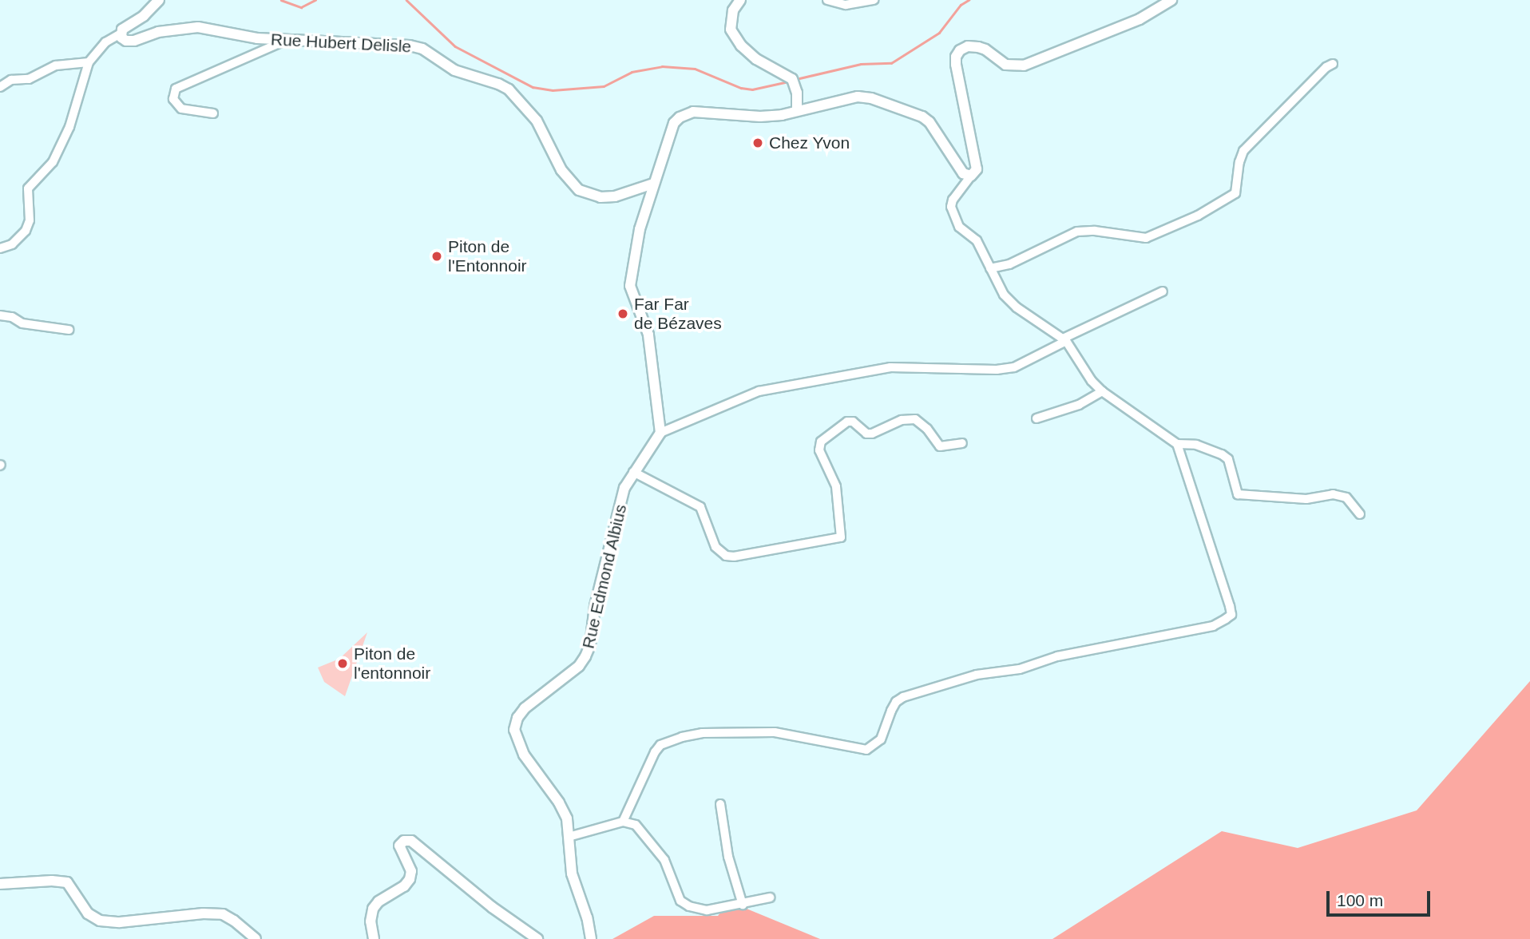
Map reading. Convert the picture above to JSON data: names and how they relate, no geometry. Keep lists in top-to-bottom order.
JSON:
{
  "streets": {
    "main road": ["Rue Hubert Delisle", "Rue Edmond Albius"]
  },
  "places": [
    "Chez Yvon",
    "Piton de l'Entonnoir",
    "Far Far de Bézaves",
    "Piton de l'entonnoir"
  ],
  "scale_bar": "100 m"
}
